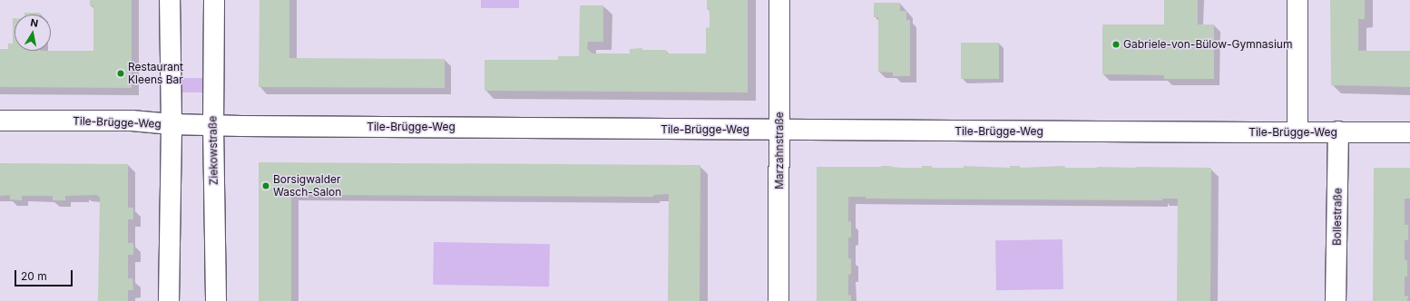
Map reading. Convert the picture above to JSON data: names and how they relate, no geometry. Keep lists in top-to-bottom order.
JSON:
{
  "streets": {
    "street": [
      "Tile-Brügge-Weg",
      "Ziekowstraße",
      "Marzahnstraße",
      "Bollestraße"
    ]
  },
  "crossings": [
    ["Tile-Brügge-Weg", "Ziekowstraße"],
    ["Tile-Brügge-Weg", "Marzahnstraße"],
    ["Tile-Brügge-Weg", "Bollestraße"]
  ],
  "places": ["Gabriele-von-Bülow-Gymnasium", "Restaurant Kleens Bar", "Borsigwalder Wasch-Salon"],
  "scale_bar": "20 m",
  "north": "top"
}
